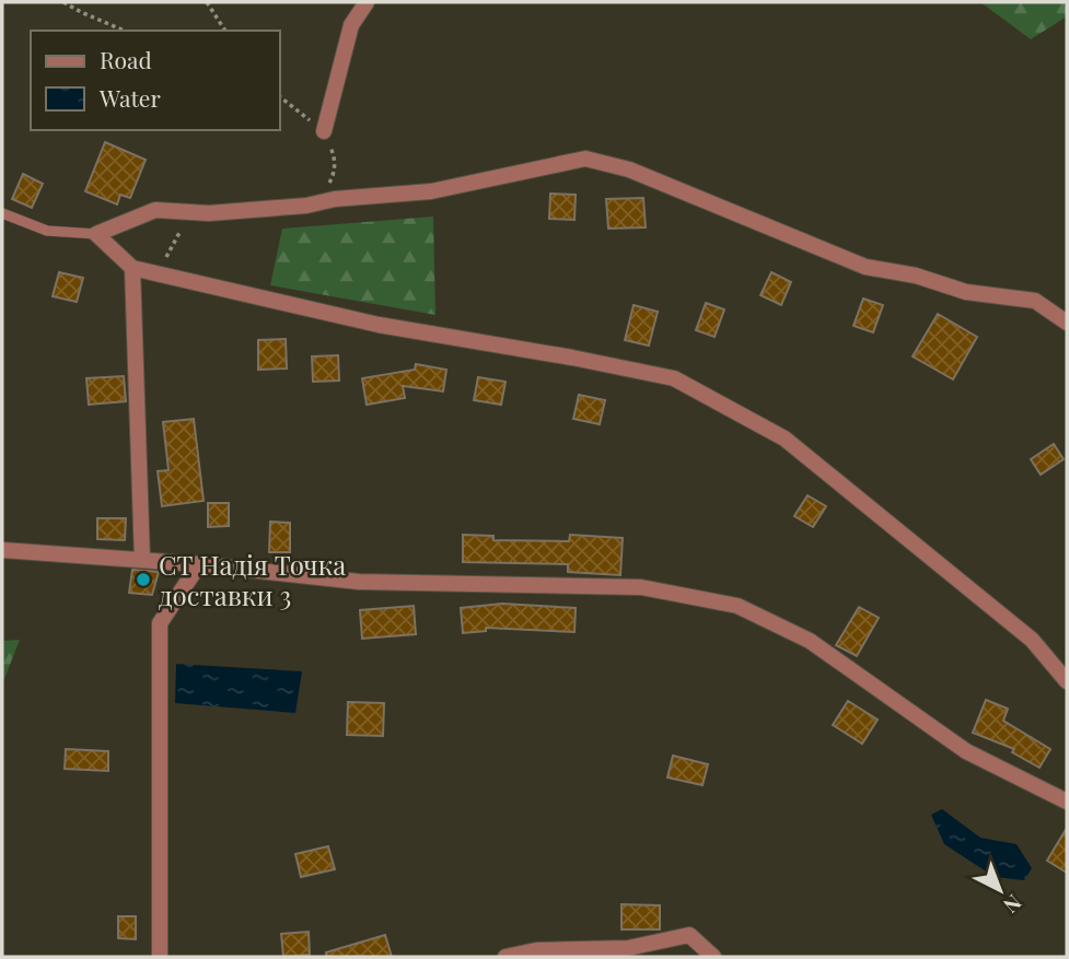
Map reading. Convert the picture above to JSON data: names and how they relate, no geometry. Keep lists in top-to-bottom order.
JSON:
{
  "places": ["СТ Надія Точка доставки 3"],
  "legend": ["Road", "Water"],
  "north": "bottom right"
}
